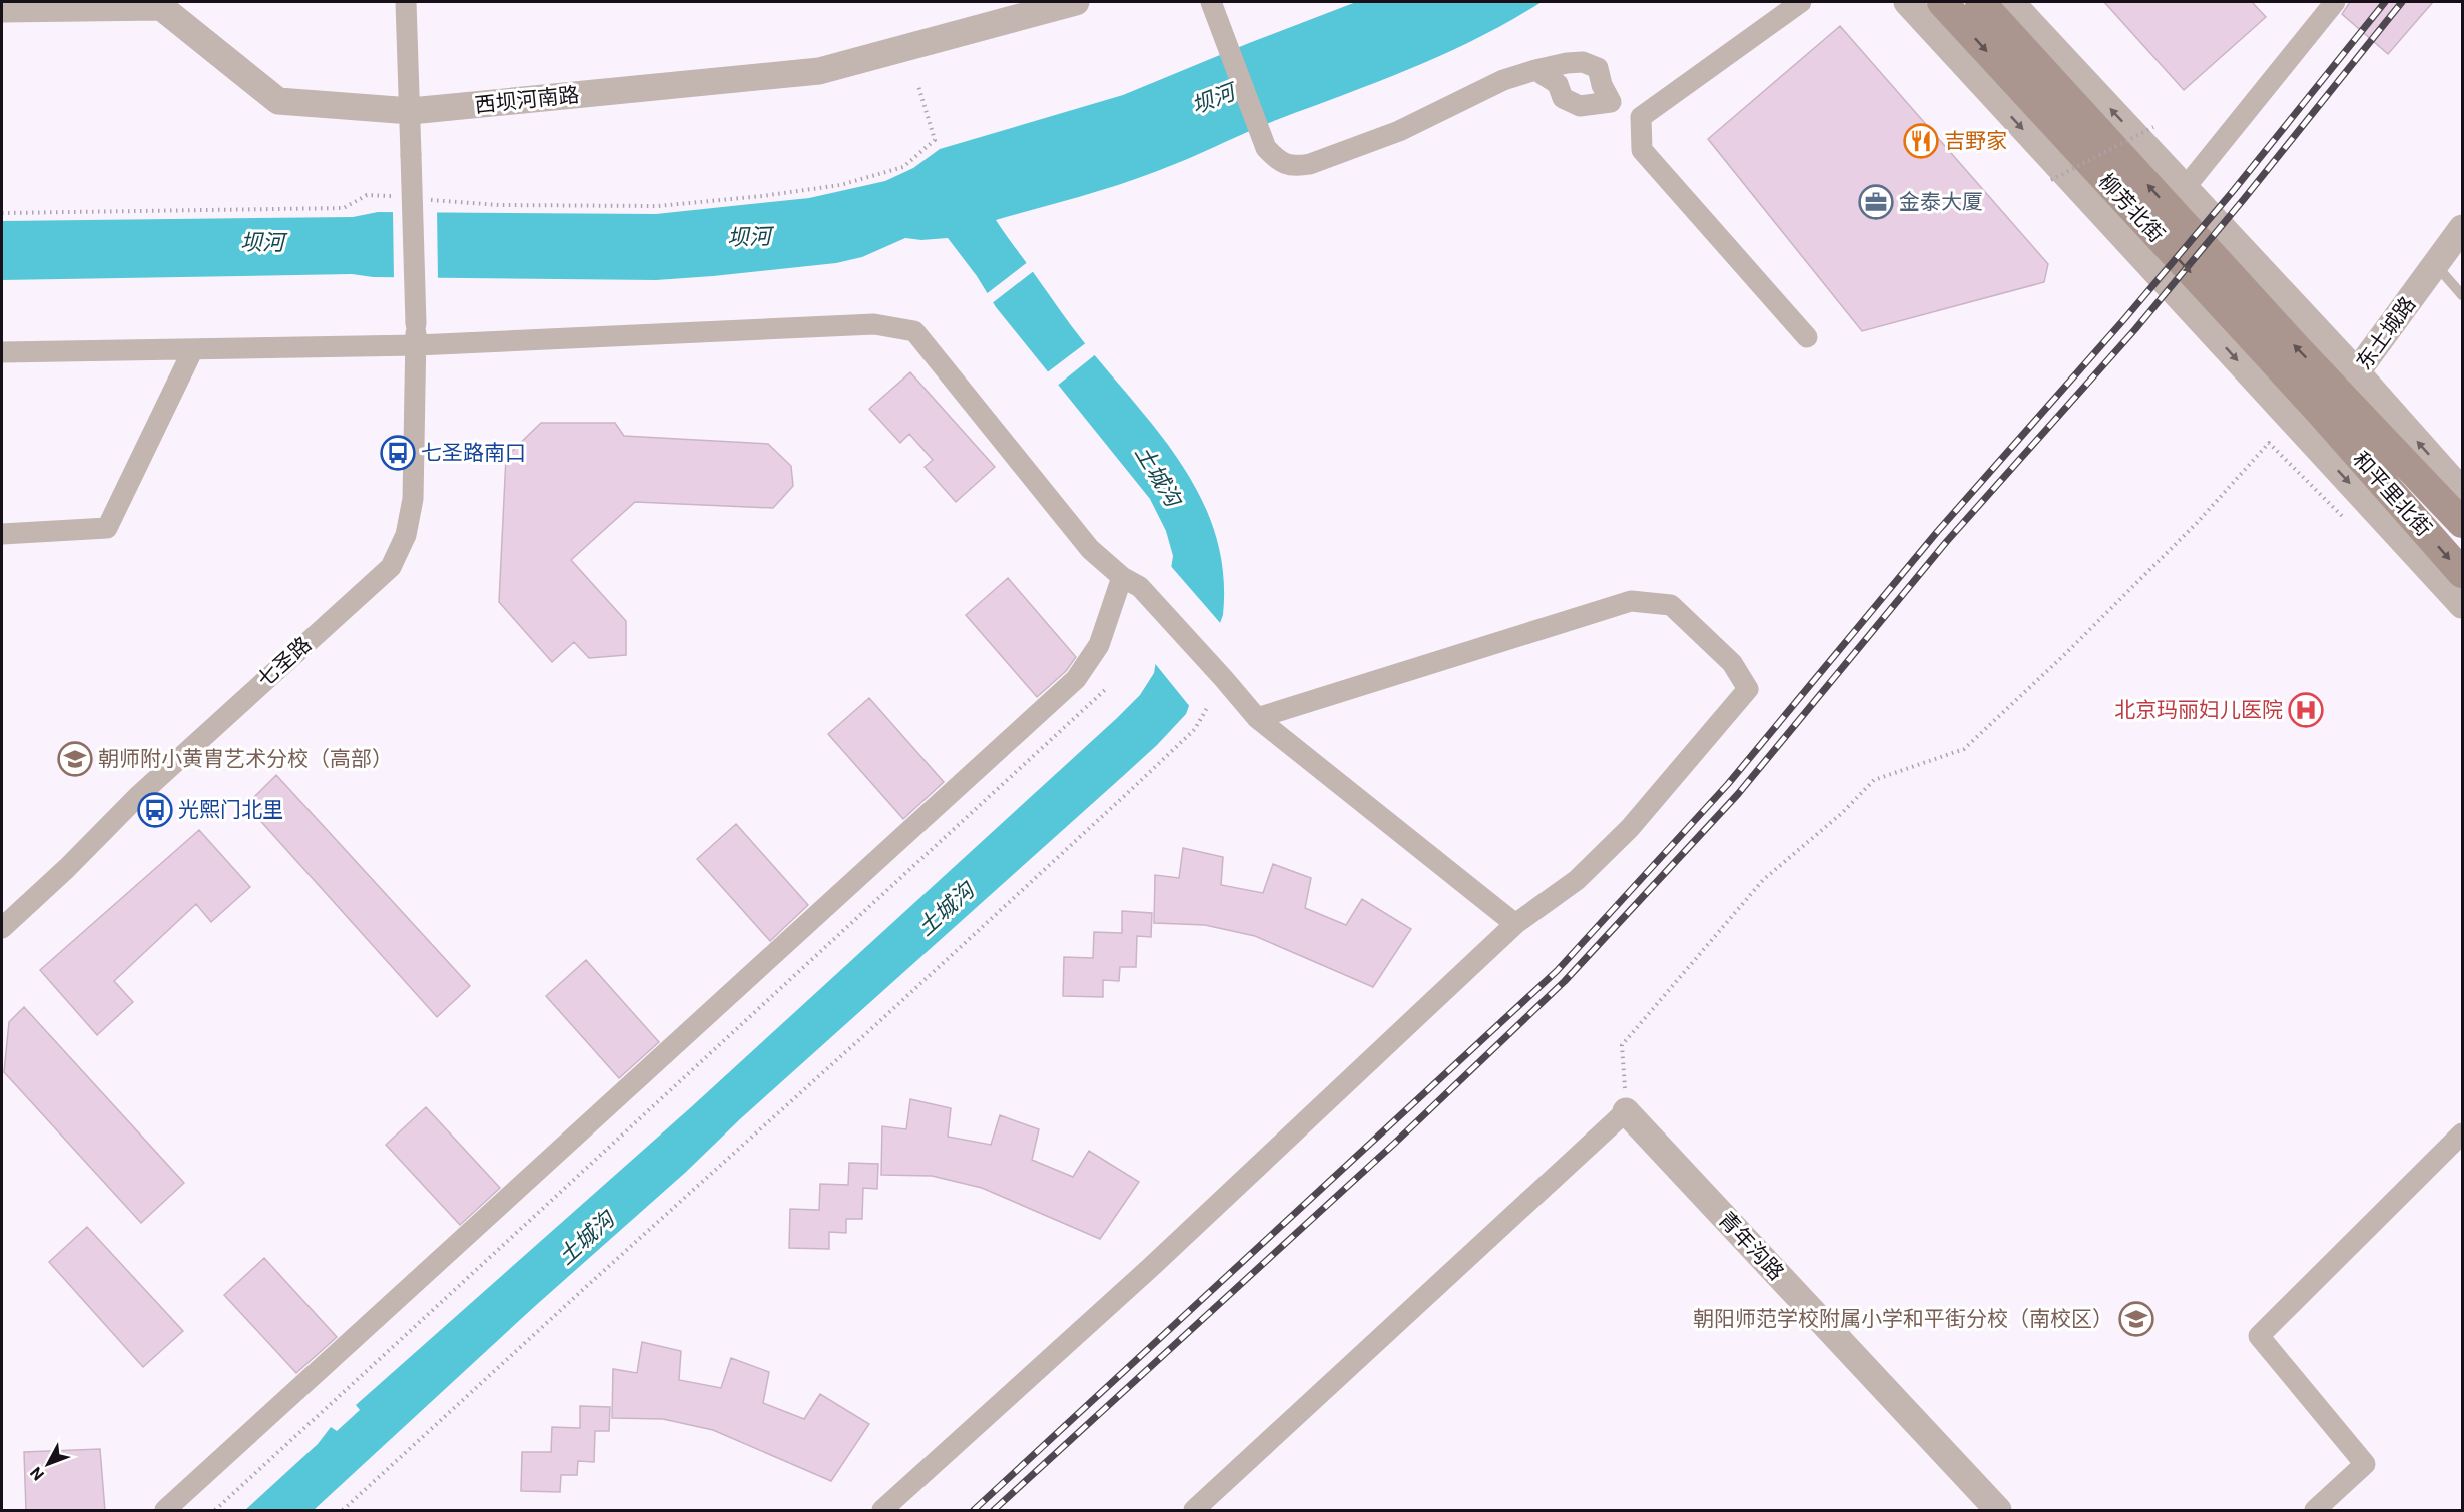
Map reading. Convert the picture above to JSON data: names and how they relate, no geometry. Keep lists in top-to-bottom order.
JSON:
{
  "streets": {
    "main road": ["柳芳北街", "和平里北街"],
    "street": [
      "西坝河南路",
      "东土城路",
      "七圣路",
      "青年沟路"
    ]
  },
  "crossings": [
    ["西坝河南路", "七圣路"],
    ["柳芳北街", "东土城路"],
    ["柳芳北街", "和平里北街"],
    ["东土城路", "和平里北街"]
  ],
  "water": ["坝河", "土城沟"],
  "places": {
    "restaurant": ["吉野家"],
    "office": ["金泰大厦"],
    "bus stop": ["七圣路南口", "光熙门北里"],
    "hospital": ["北京玛丽妇儿医院"],
    "school or university": ["朝师附小黄胄艺术分校（高部）", "朝阳师范学校附属小学和平街分校（南校区）"]
  },
  "north": "bottom left"
}
